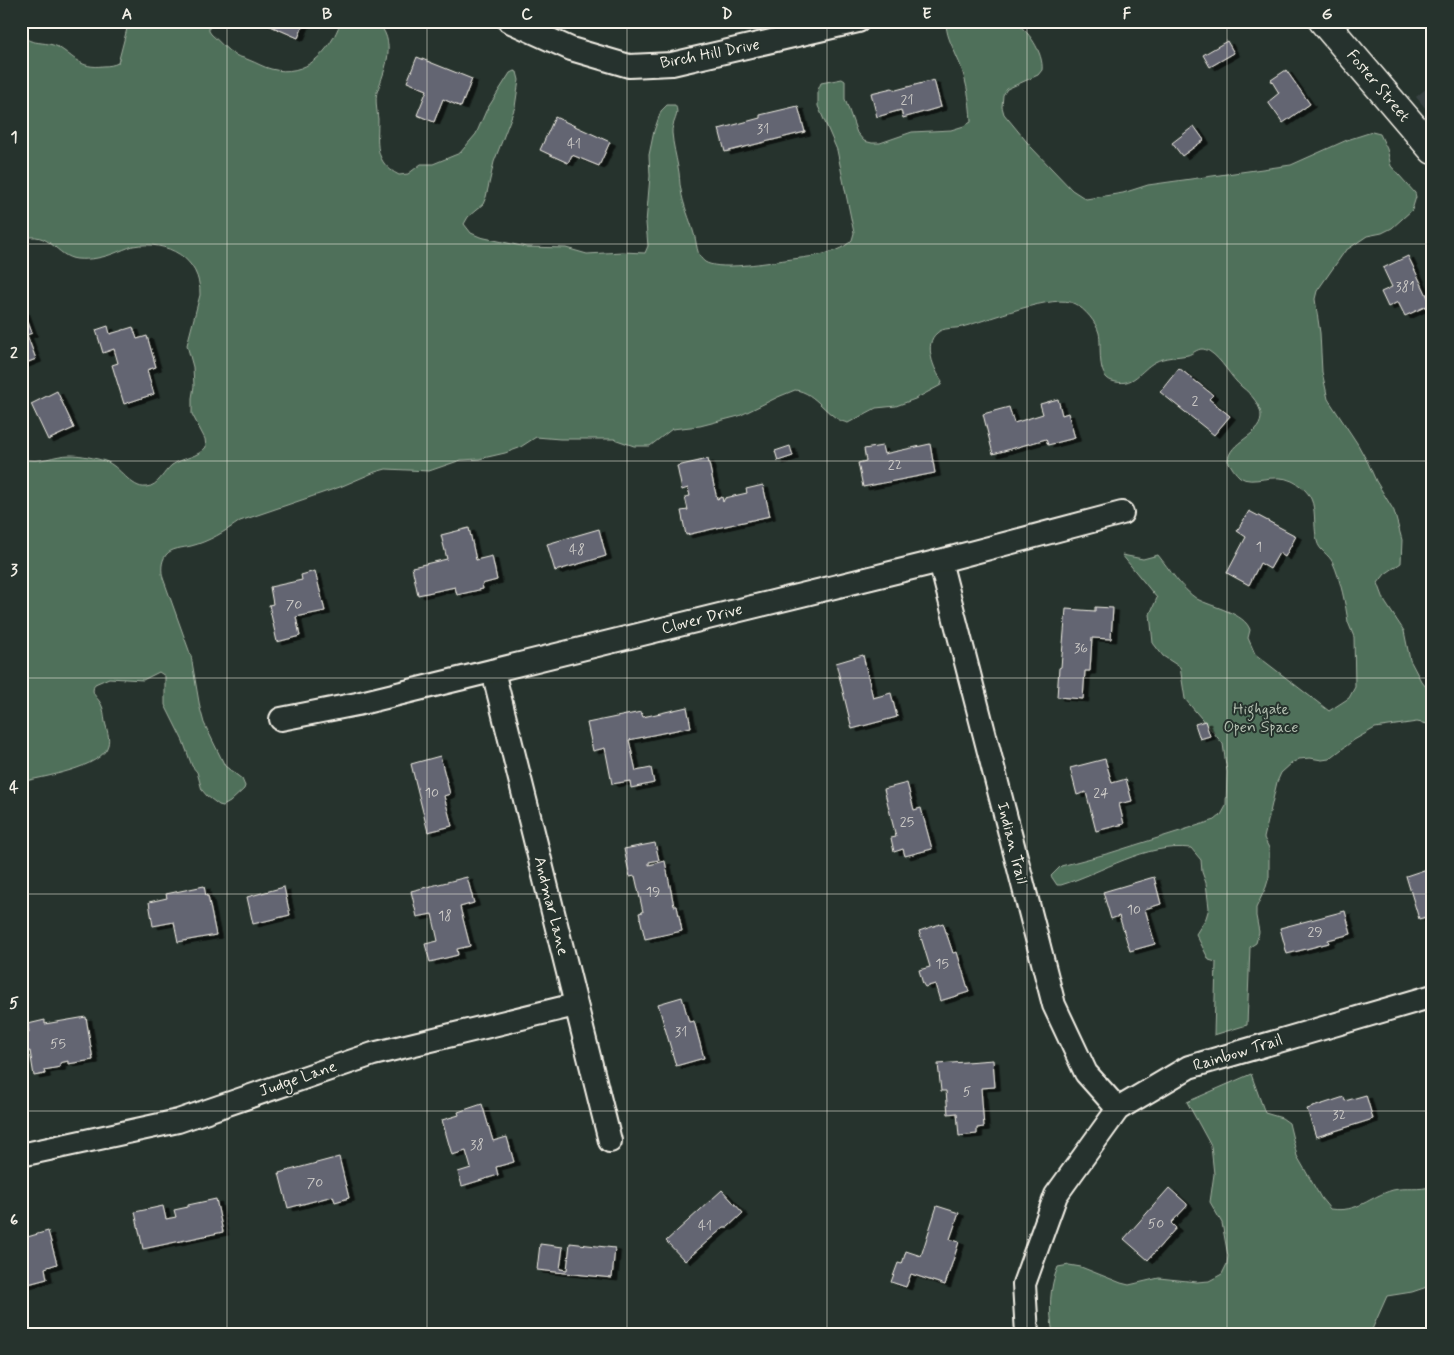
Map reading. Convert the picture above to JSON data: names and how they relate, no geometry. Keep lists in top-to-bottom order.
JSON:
{
  "streets": {
    "street": [
      "Birch Hill Drive",
      "Foster Street",
      "Clover Drive",
      "Indian Trail",
      "Andmar Lane",
      "Rainbow Trail",
      "Judge Lane"
    ]
  },
  "crossings": [
    ["Clover Drive", "Indian Trail"],
    ["Clover Drive", "Andmar Lane"],
    ["Indian Trail", "Rainbow Trail"],
    ["Andmar Lane", "Judge Lane"]
  ],
  "parks": ["Highgate Open Space"],
  "house_numbers": [
    "21",
    "31",
    "41",
    "381",
    "2",
    "22",
    "1",
    "48",
    "70",
    "36",
    "10",
    "24",
    "25",
    "19",
    "10",
    "18",
    "29",
    "15",
    "31",
    "55",
    "5",
    "32",
    "38",
    "70",
    "50",
    "41"
  ],
  "grid": {
    "columns": [
      "A",
      "B",
      "C",
      "D",
      "E",
      "F",
      "G"
    ],
    "rows": [
      "1",
      "2",
      "3",
      "4",
      "5",
      "6"
    ]
  }
}
